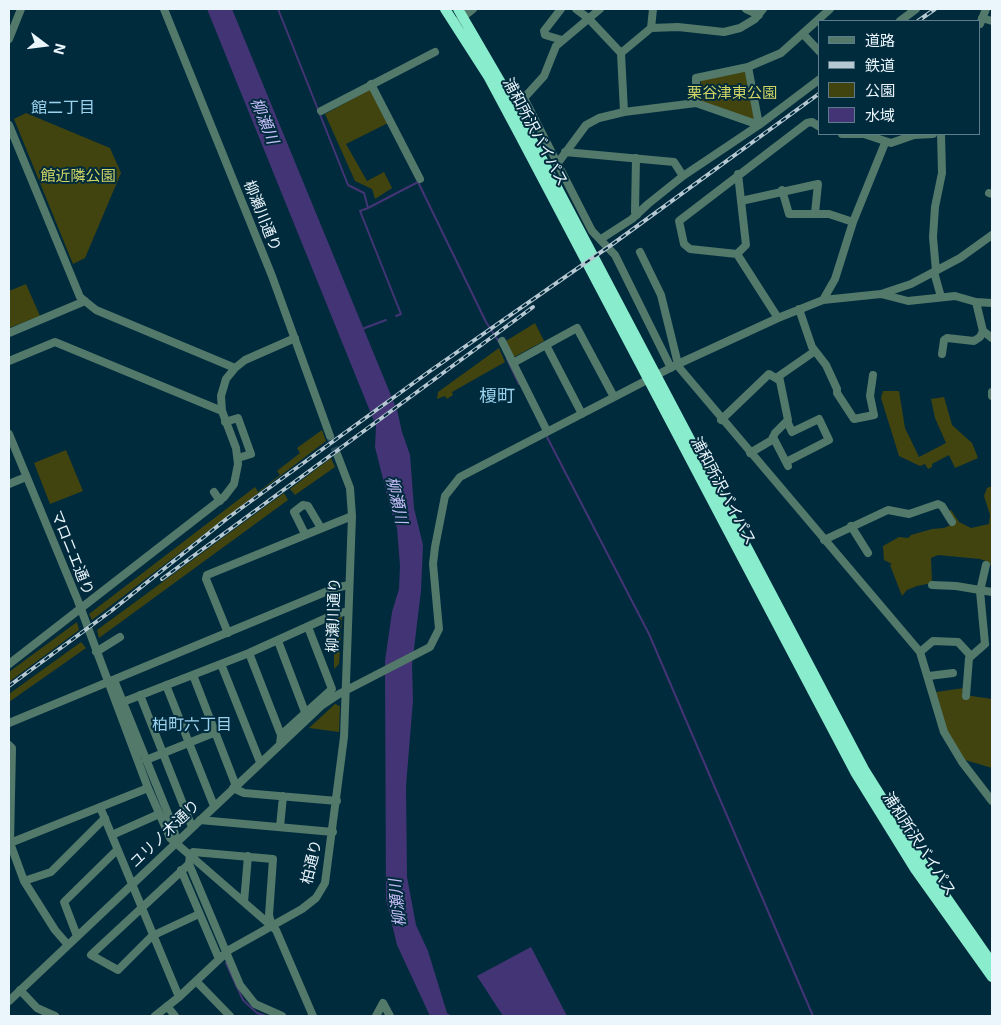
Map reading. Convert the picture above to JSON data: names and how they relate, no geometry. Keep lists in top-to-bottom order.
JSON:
{
  "streets": {
    "highway": ["浦和所沢バイパス"],
    "street": [
      "柳瀬川通り",
      "マロニエ通り",
      "ユリノ木通り",
      "柏通り"
    ]
  },
  "crossings": [
    ["柳瀬川通り", "ユリノ木通り"],
    ["柳瀬川通り", "柏通り"],
    ["ユリノ木通り", "柏通り"]
  ],
  "districts": ["館二丁目", "榎町", "柏町六丁目"],
  "water": ["柳瀬川"],
  "parks": ["栗谷津東公園", "館近隣公園"],
  "legend": [
    "道路",
    "鉄道",
    "公園",
    "水域"
  ],
  "north": "right"
}
